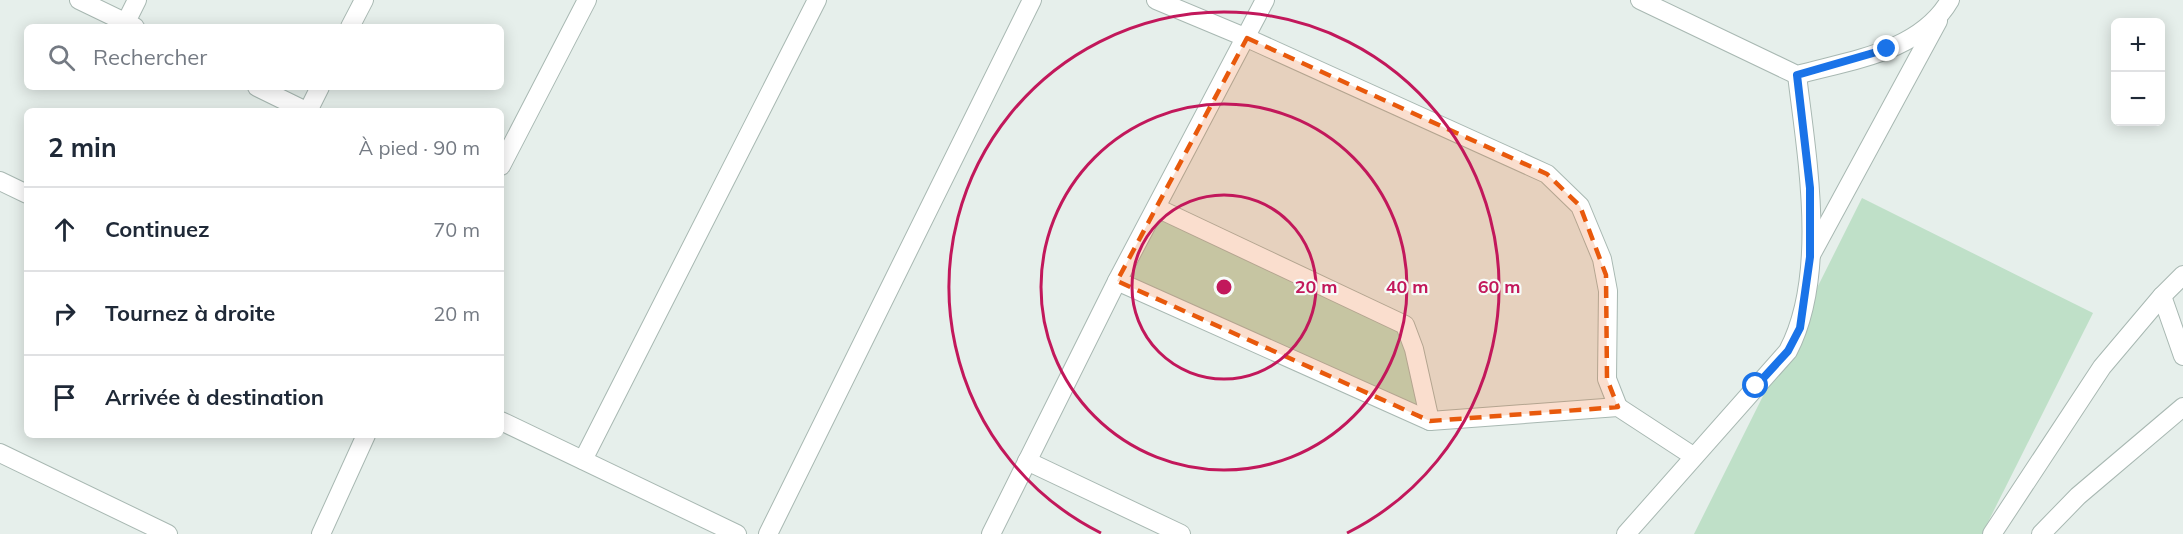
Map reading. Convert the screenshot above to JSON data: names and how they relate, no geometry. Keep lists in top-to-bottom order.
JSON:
{
  "page": {
    "map_buttons": ["+", "−"],
    "search": "Rechercher",
    "heading": ["2 min", "À pied · 90 m"],
    "list": [
      ["Continuez", "70 m"],
      ["Tournez à droite", "20 m"],
      "Arrivée à destination"
    ]
  },
  "rings": ["20 m", "40 m", "60 m"]
}
